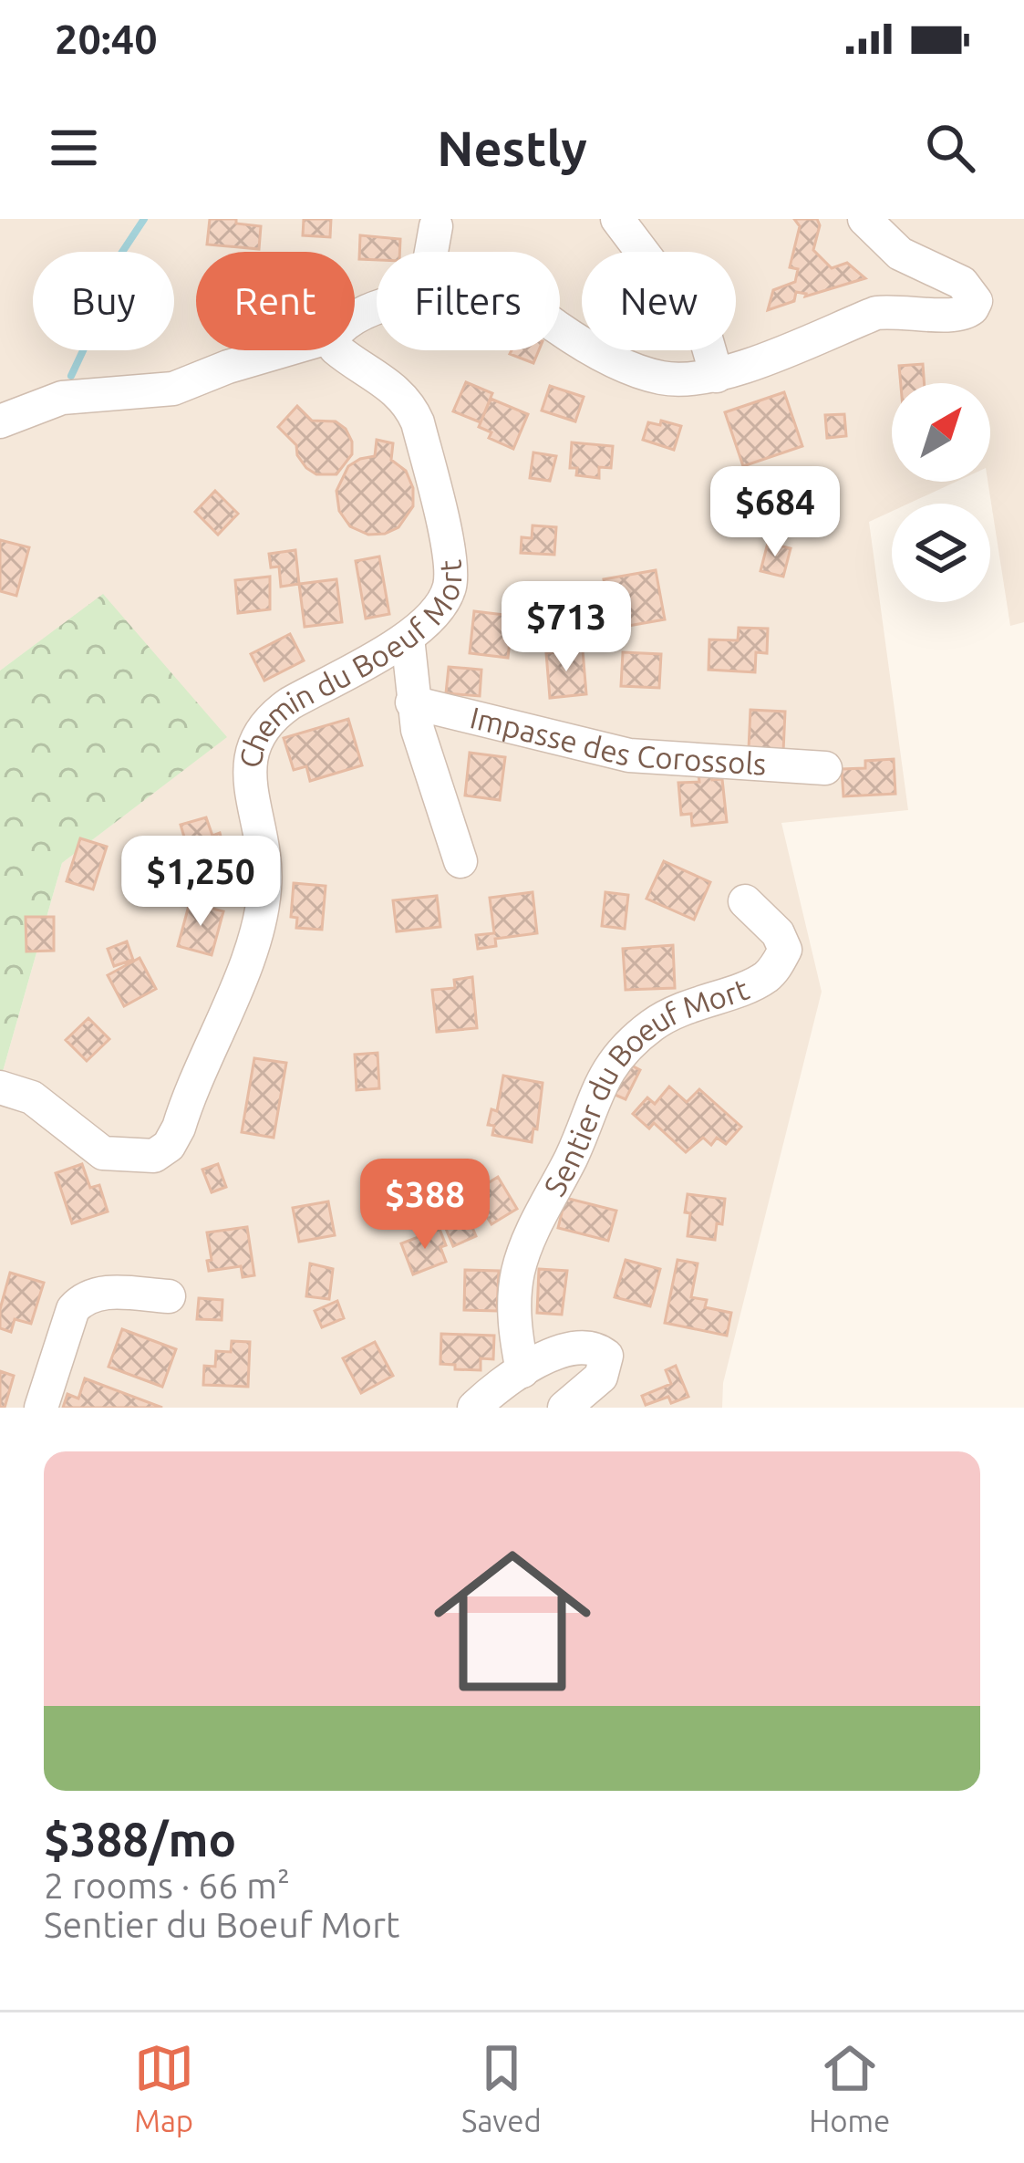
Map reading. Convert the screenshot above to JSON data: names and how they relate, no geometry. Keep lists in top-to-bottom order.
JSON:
{
  "streets": {
    "street": ["Chemin du Boeuf Mort", "Impasse des Corossols", "Sentier du Boeuf Mort"]
  },
  "north": "top right",
  "page": {
    "status": "20:40",
    "header": "Nestly",
    "chip": [
      "Buy",
      "Rent",
      "Filters",
      "New"
    ],
    "price": [
      "$684",
      "$713",
      "$1,250",
      "$388"
    ],
    "list": [
      {
        "name": "$388/mo",
        "note": "2 rooms · 66 m² · Sentier du Boeuf Mort"
      }
    ],
    "tabs": ["Map", "Saved", "Home"]
  }
}
